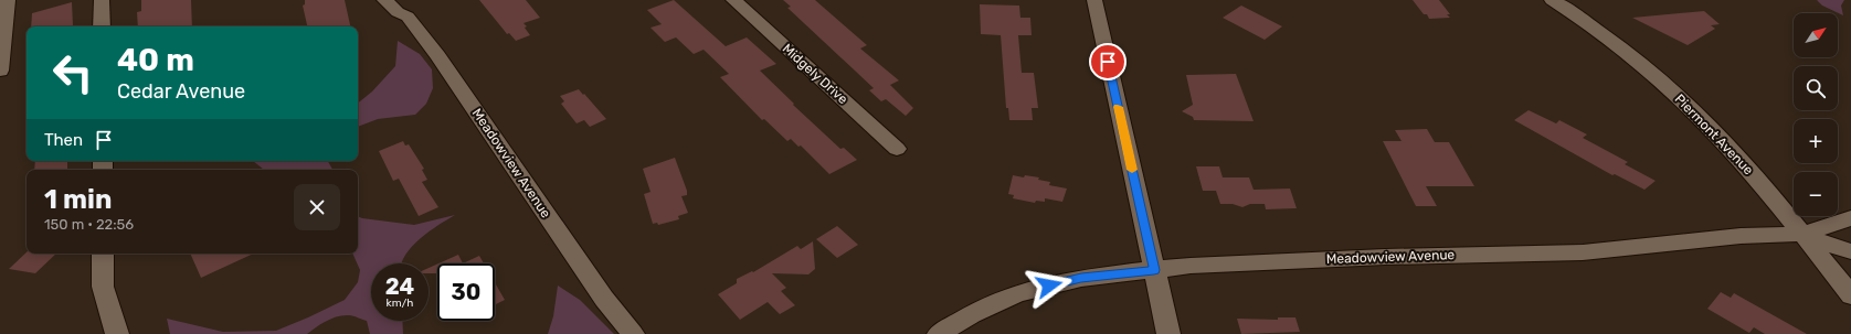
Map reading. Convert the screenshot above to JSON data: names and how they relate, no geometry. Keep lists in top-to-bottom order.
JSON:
{
  "streets": {
    "street": ["Midgely Drive", "Piermont Avenue", "Meadowview Avenue"]
  },
  "crossings": [
    ["Piermont Avenue", "Meadowview Avenue"]
  ],
  "north": "top right",
  "page": {
    "map_buttons": ["+", "−"],
    "turn": ["40 m", "Cedar Avenue"],
    "then": "Then",
    "heading": ["1 min", "150 m · 22:56"],
    "speed": "24 km/h",
    "limit": "30"
  }
}
